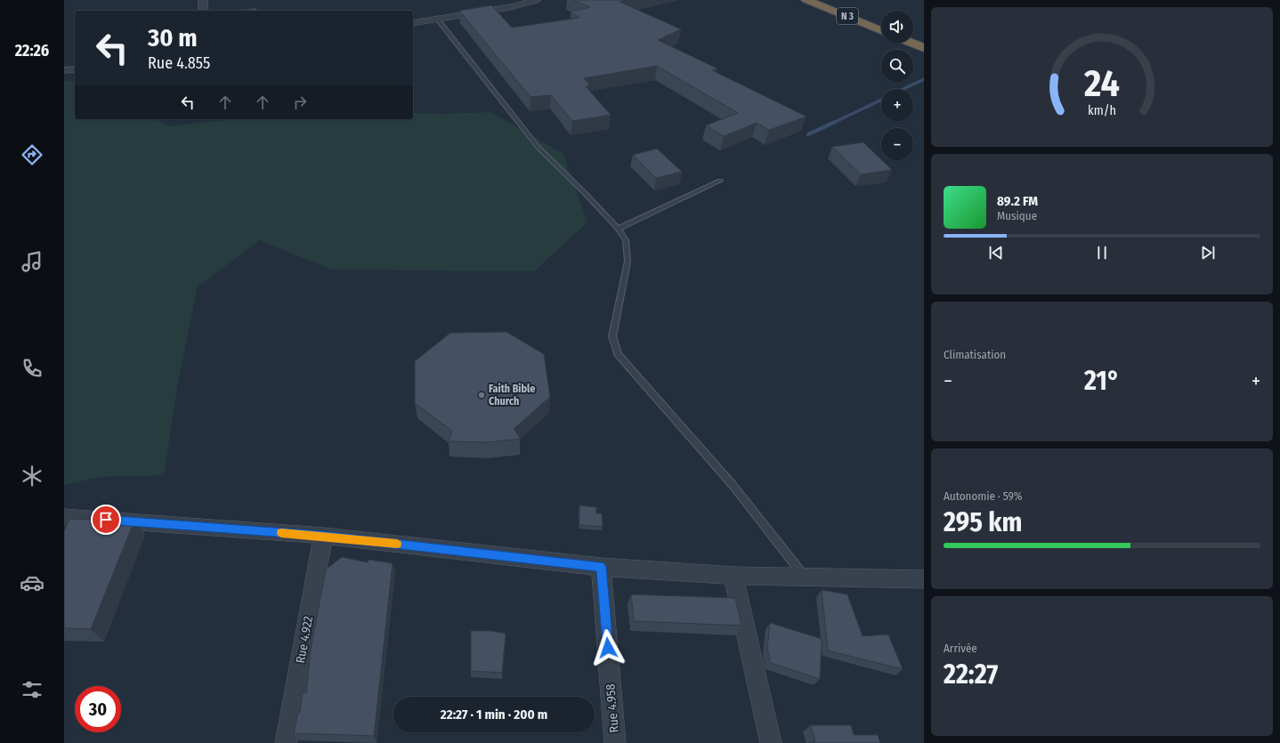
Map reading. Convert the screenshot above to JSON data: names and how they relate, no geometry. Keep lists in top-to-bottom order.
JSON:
{
  "streets": {
    "highway": ["N 3"],
    "street": ["Rue 4.922", "Rue 4.958"]
  },
  "places": ["Faith Bible Church"],
  "page": {
    "tabs": "22:26",
    "map_buttons": ["+", "−"],
    "turn": ["30 m", "Rue 4.855"],
    "song": ["89.2 FM", "Musique"],
    "tile": [
      "Climatisation",
      ["Autonomie · 59%", "295 km"],
      ["Arrivée", "22:27"]
    ],
    "heat": ["−", "21°", "+"],
    "limit": "30",
    "trip": "22:27 · 1 min · 200 m",
    "gauge": ["24", "km/h"]
  }
}
